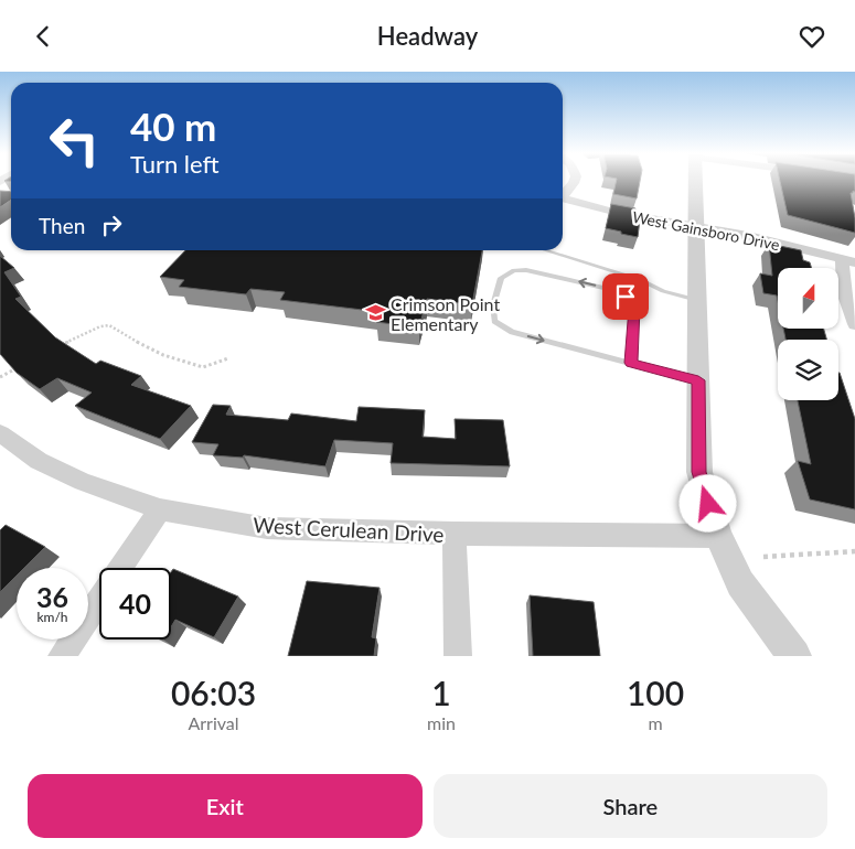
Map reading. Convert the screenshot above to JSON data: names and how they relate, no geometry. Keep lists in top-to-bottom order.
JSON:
{
  "streets": {
    "street": ["West Gainsboro Drive", "West Cerulean Drive"]
  },
  "places": {
    "school or university": ["Crimson Point Elementary"]
  },
  "north": "top",
  "page": {
    "header": "Headway",
    "turn": ["40 m", "Turn left"],
    "then": "Then",
    "speed": "36 km/h",
    "limit": "40",
    "eta": [
      "06:03",
      "Arrival",
      "1",
      "min",
      "100",
      "m"
    ],
    "buttons": ["Exit", "Share"]
  }
}
